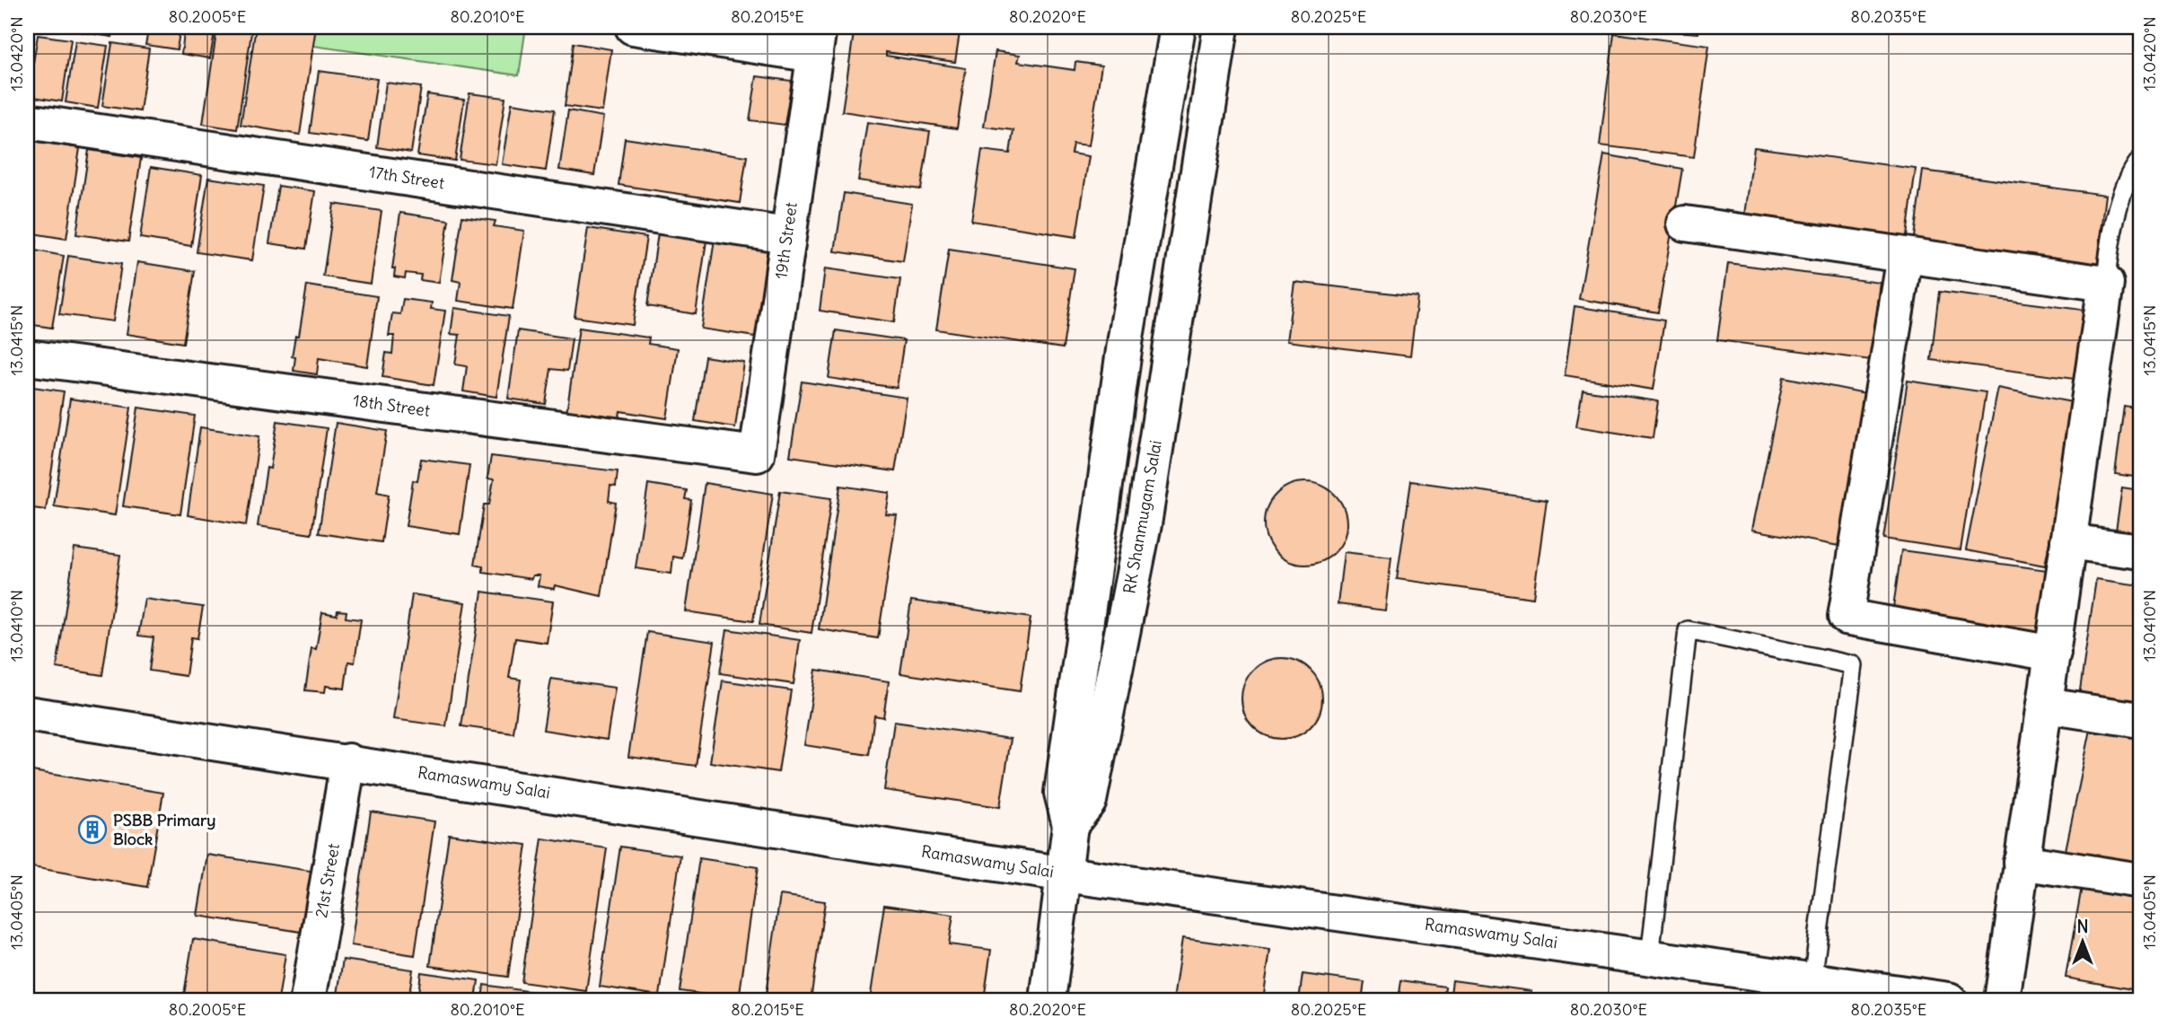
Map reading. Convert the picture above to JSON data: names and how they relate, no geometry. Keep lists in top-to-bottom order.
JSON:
{
  "streets": {
    "street": [
      "17th Street",
      "19th Street",
      "18th Street",
      "RK Shanmugam Salai",
      "Ramaswamy Salai",
      "21st Street"
    ]
  },
  "crossings": [
    ["17th Street", "19th Street"],
    ["19th Street", "18th Street"],
    ["Ramaswamy Salai", "21st Street"]
  ],
  "places": {
    "building": ["PSBB Primary Block"]
  },
  "north": "top",
  "coordinates": [
    "80.2005°E",
    "80.2010°E",
    "80.2015°E",
    "80.2020°E",
    "80.2025°E",
    "80.2030°E",
    "80.2035°E",
    "13.0420°N",
    "13.0415°N",
    "13.0410°N",
    "13.0405°N"
  ]
}
